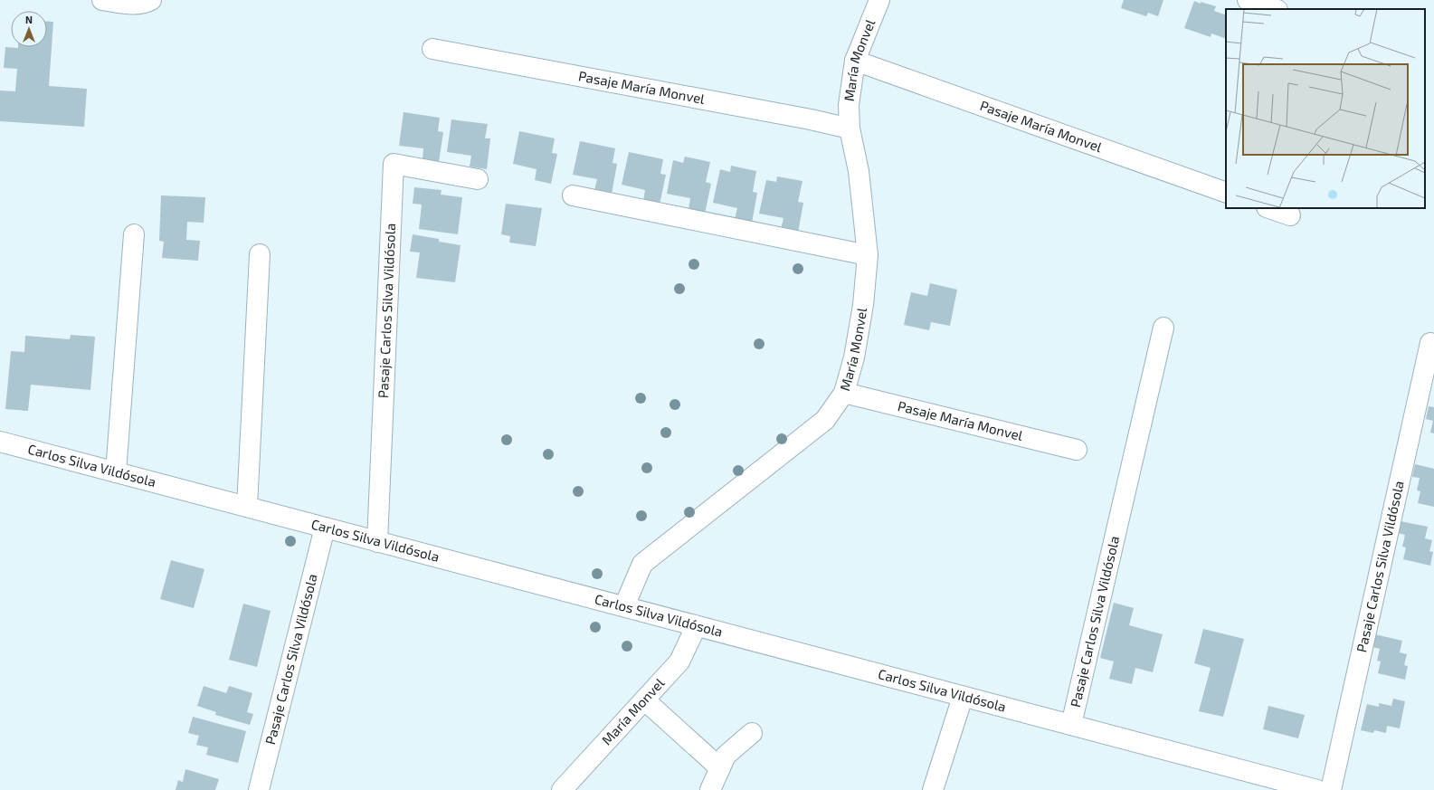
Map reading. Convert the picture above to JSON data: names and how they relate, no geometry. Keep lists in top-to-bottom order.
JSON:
{
  "streets": {
    "street": [
      "María Monvel",
      "Pasaje María Monvel",
      "Pasaje Carlos Silva Vildósola",
      "Carlos Silva Vildósola"
    ]
  },
  "crossings": [
    ["María Monvel", "Pasaje María Monvel"],
    ["María Monvel", "Carlos Silva Vildósola"],
    ["Pasaje Carlos Silva Vildósola", "Carlos Silva Vildósola"]
  ],
  "north": "top"
}
